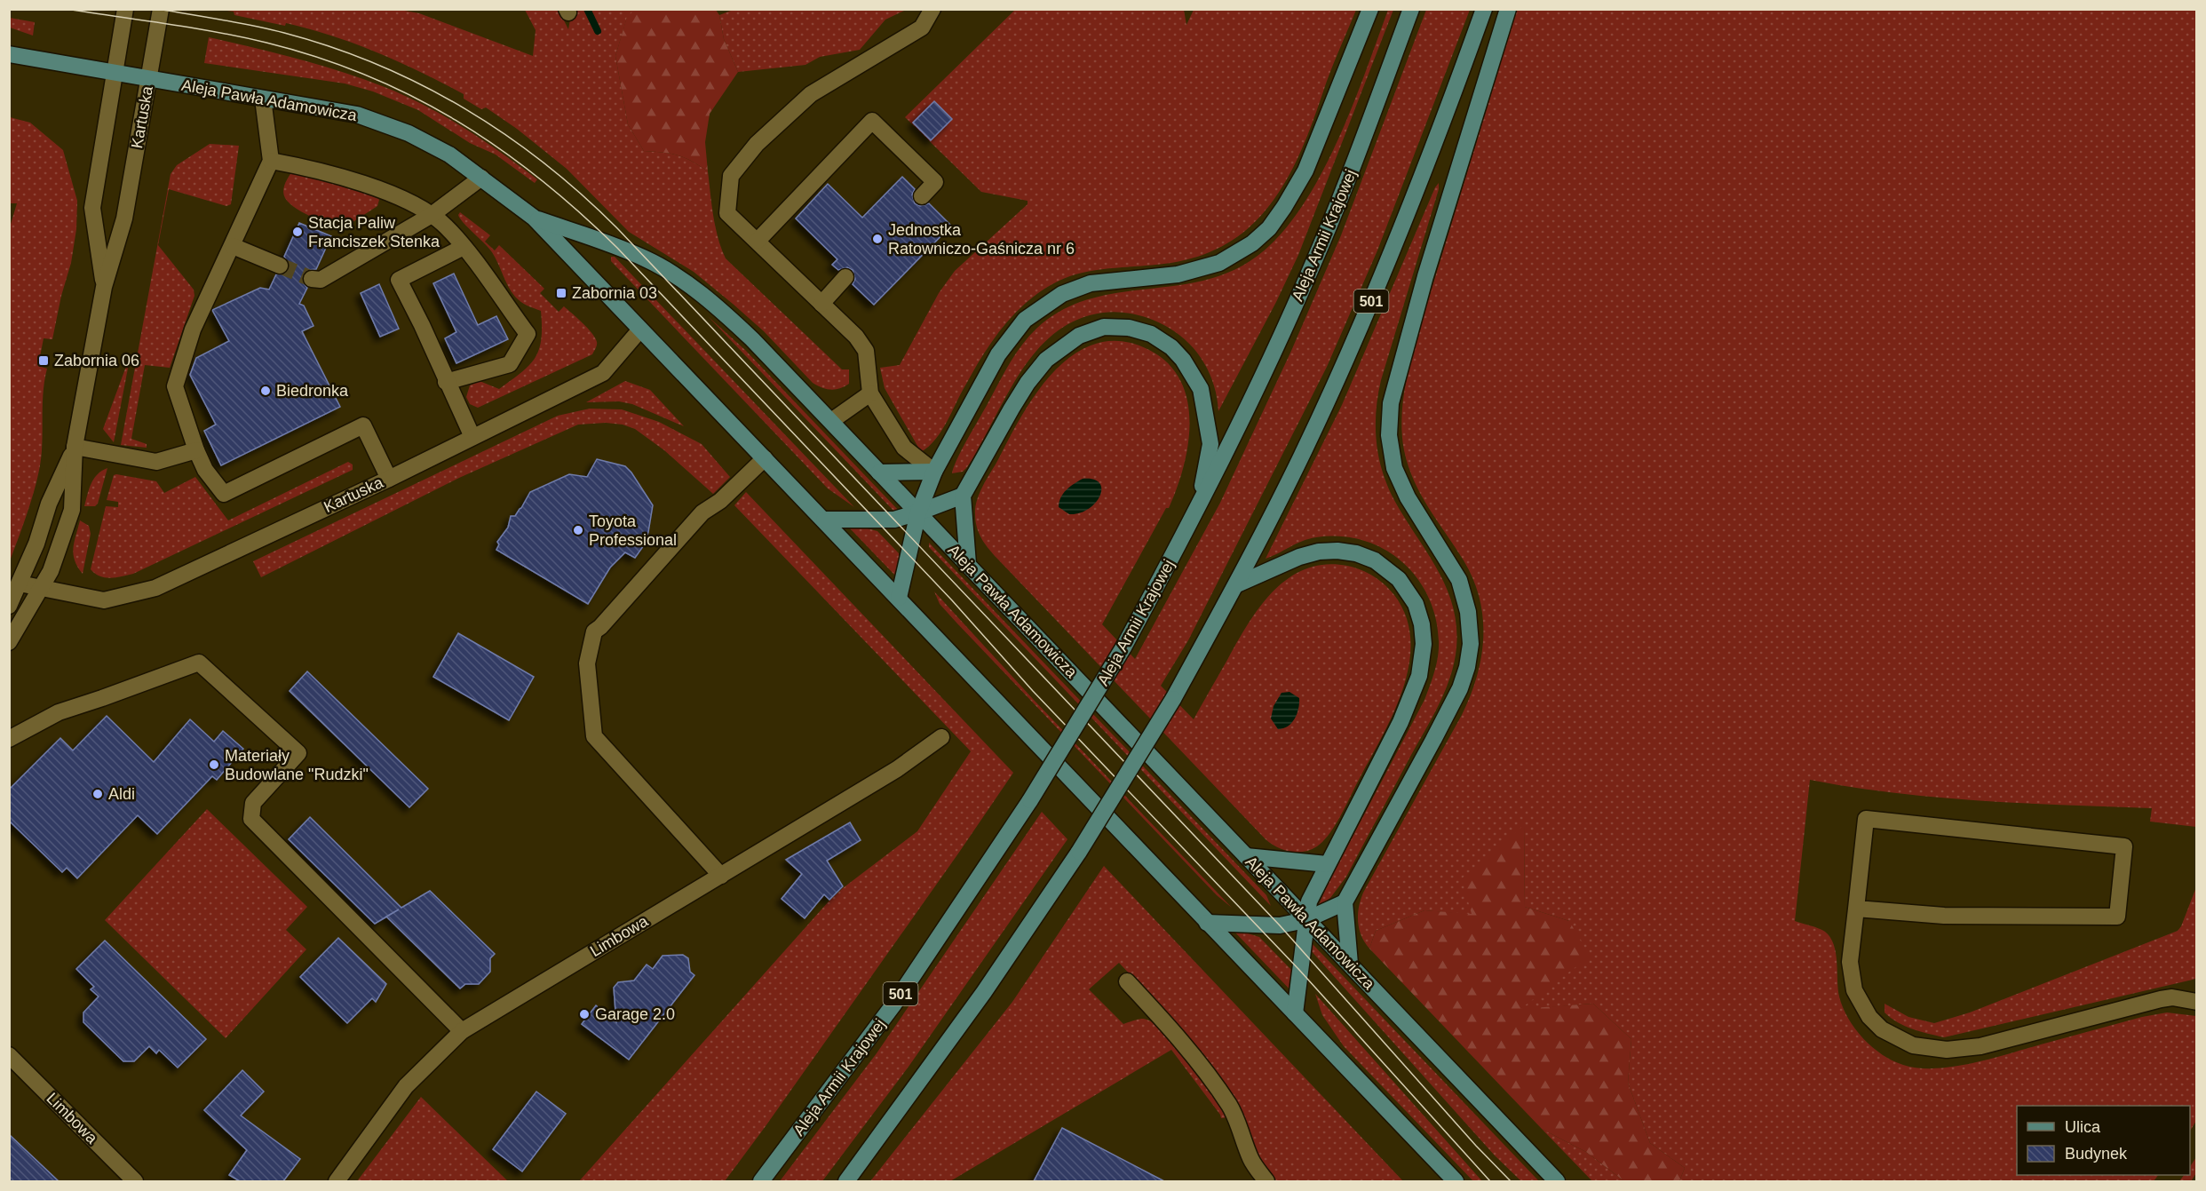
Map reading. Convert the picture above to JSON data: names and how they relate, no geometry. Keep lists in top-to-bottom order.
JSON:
{
  "streets": {
    "main road": ["Aleja Pawła Adamowicza", "Aleja Armii Krajowej", "501"],
    "street": ["Kartuska", "Limbowa"]
  },
  "crossings": [
    ["Aleja Pawła Adamowicza", "Kartuska"]
  ],
  "places": {
    "other": [
      "Stacja Paliw Franciszek Stenka",
      "Jednostka Ratowniczo-Gaśnicza nr 6",
      "Biedronka",
      "Toyota Professional",
      "Materiały Budowlane \"Rudzki\"",
      "Aldi",
      "Garage 2.0"
    ],
    "transit": ["Zabornia 03", "Zabornia 06"]
  },
  "legend": ["Ulica", "Budynek"]
}
